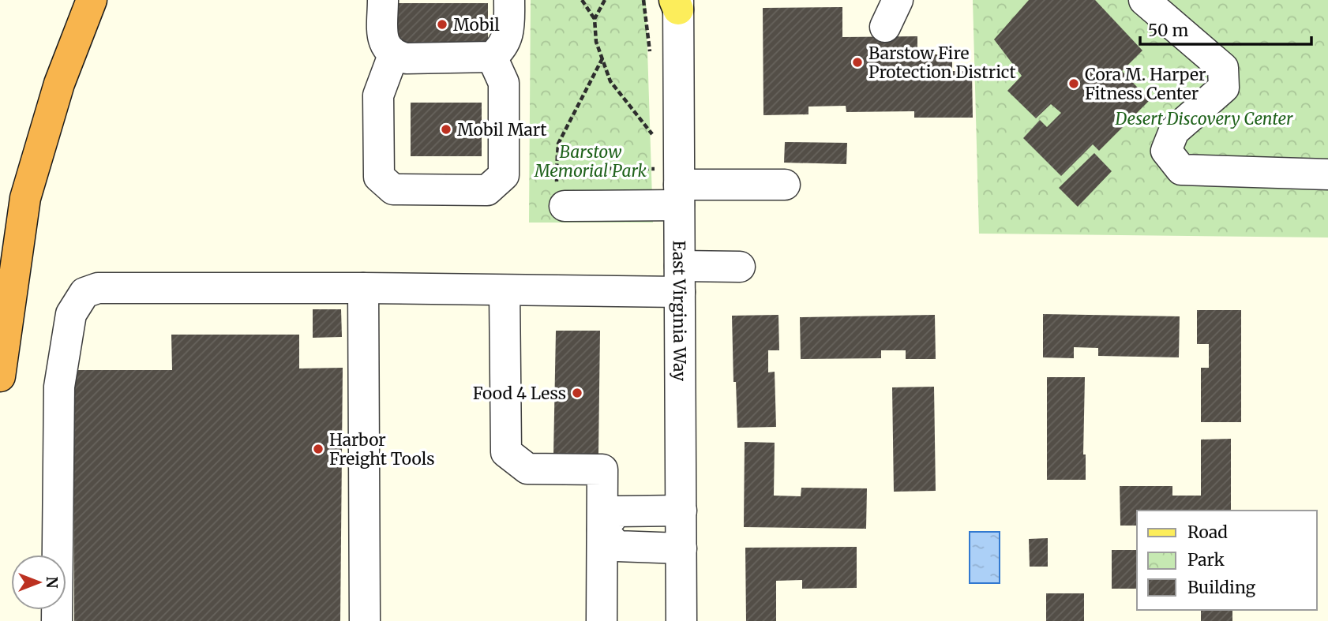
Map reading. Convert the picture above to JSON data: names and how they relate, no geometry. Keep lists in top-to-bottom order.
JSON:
{
  "streets": {
    "street": ["East Virginia Way"]
  },
  "parks": ["Desert Discovery Center", "Barstow Memorial Park"],
  "places": [
    "Mobil",
    "Barstow Fire Protection District",
    "Cora M. Harper Fitness Center",
    "Mobil Mart",
    "Food 4 Less",
    "Harbor Freight Tools"
  ],
  "legend": ["Road", "Park", "Building"],
  "scale_bar": "50 m",
  "north": "right"
}
